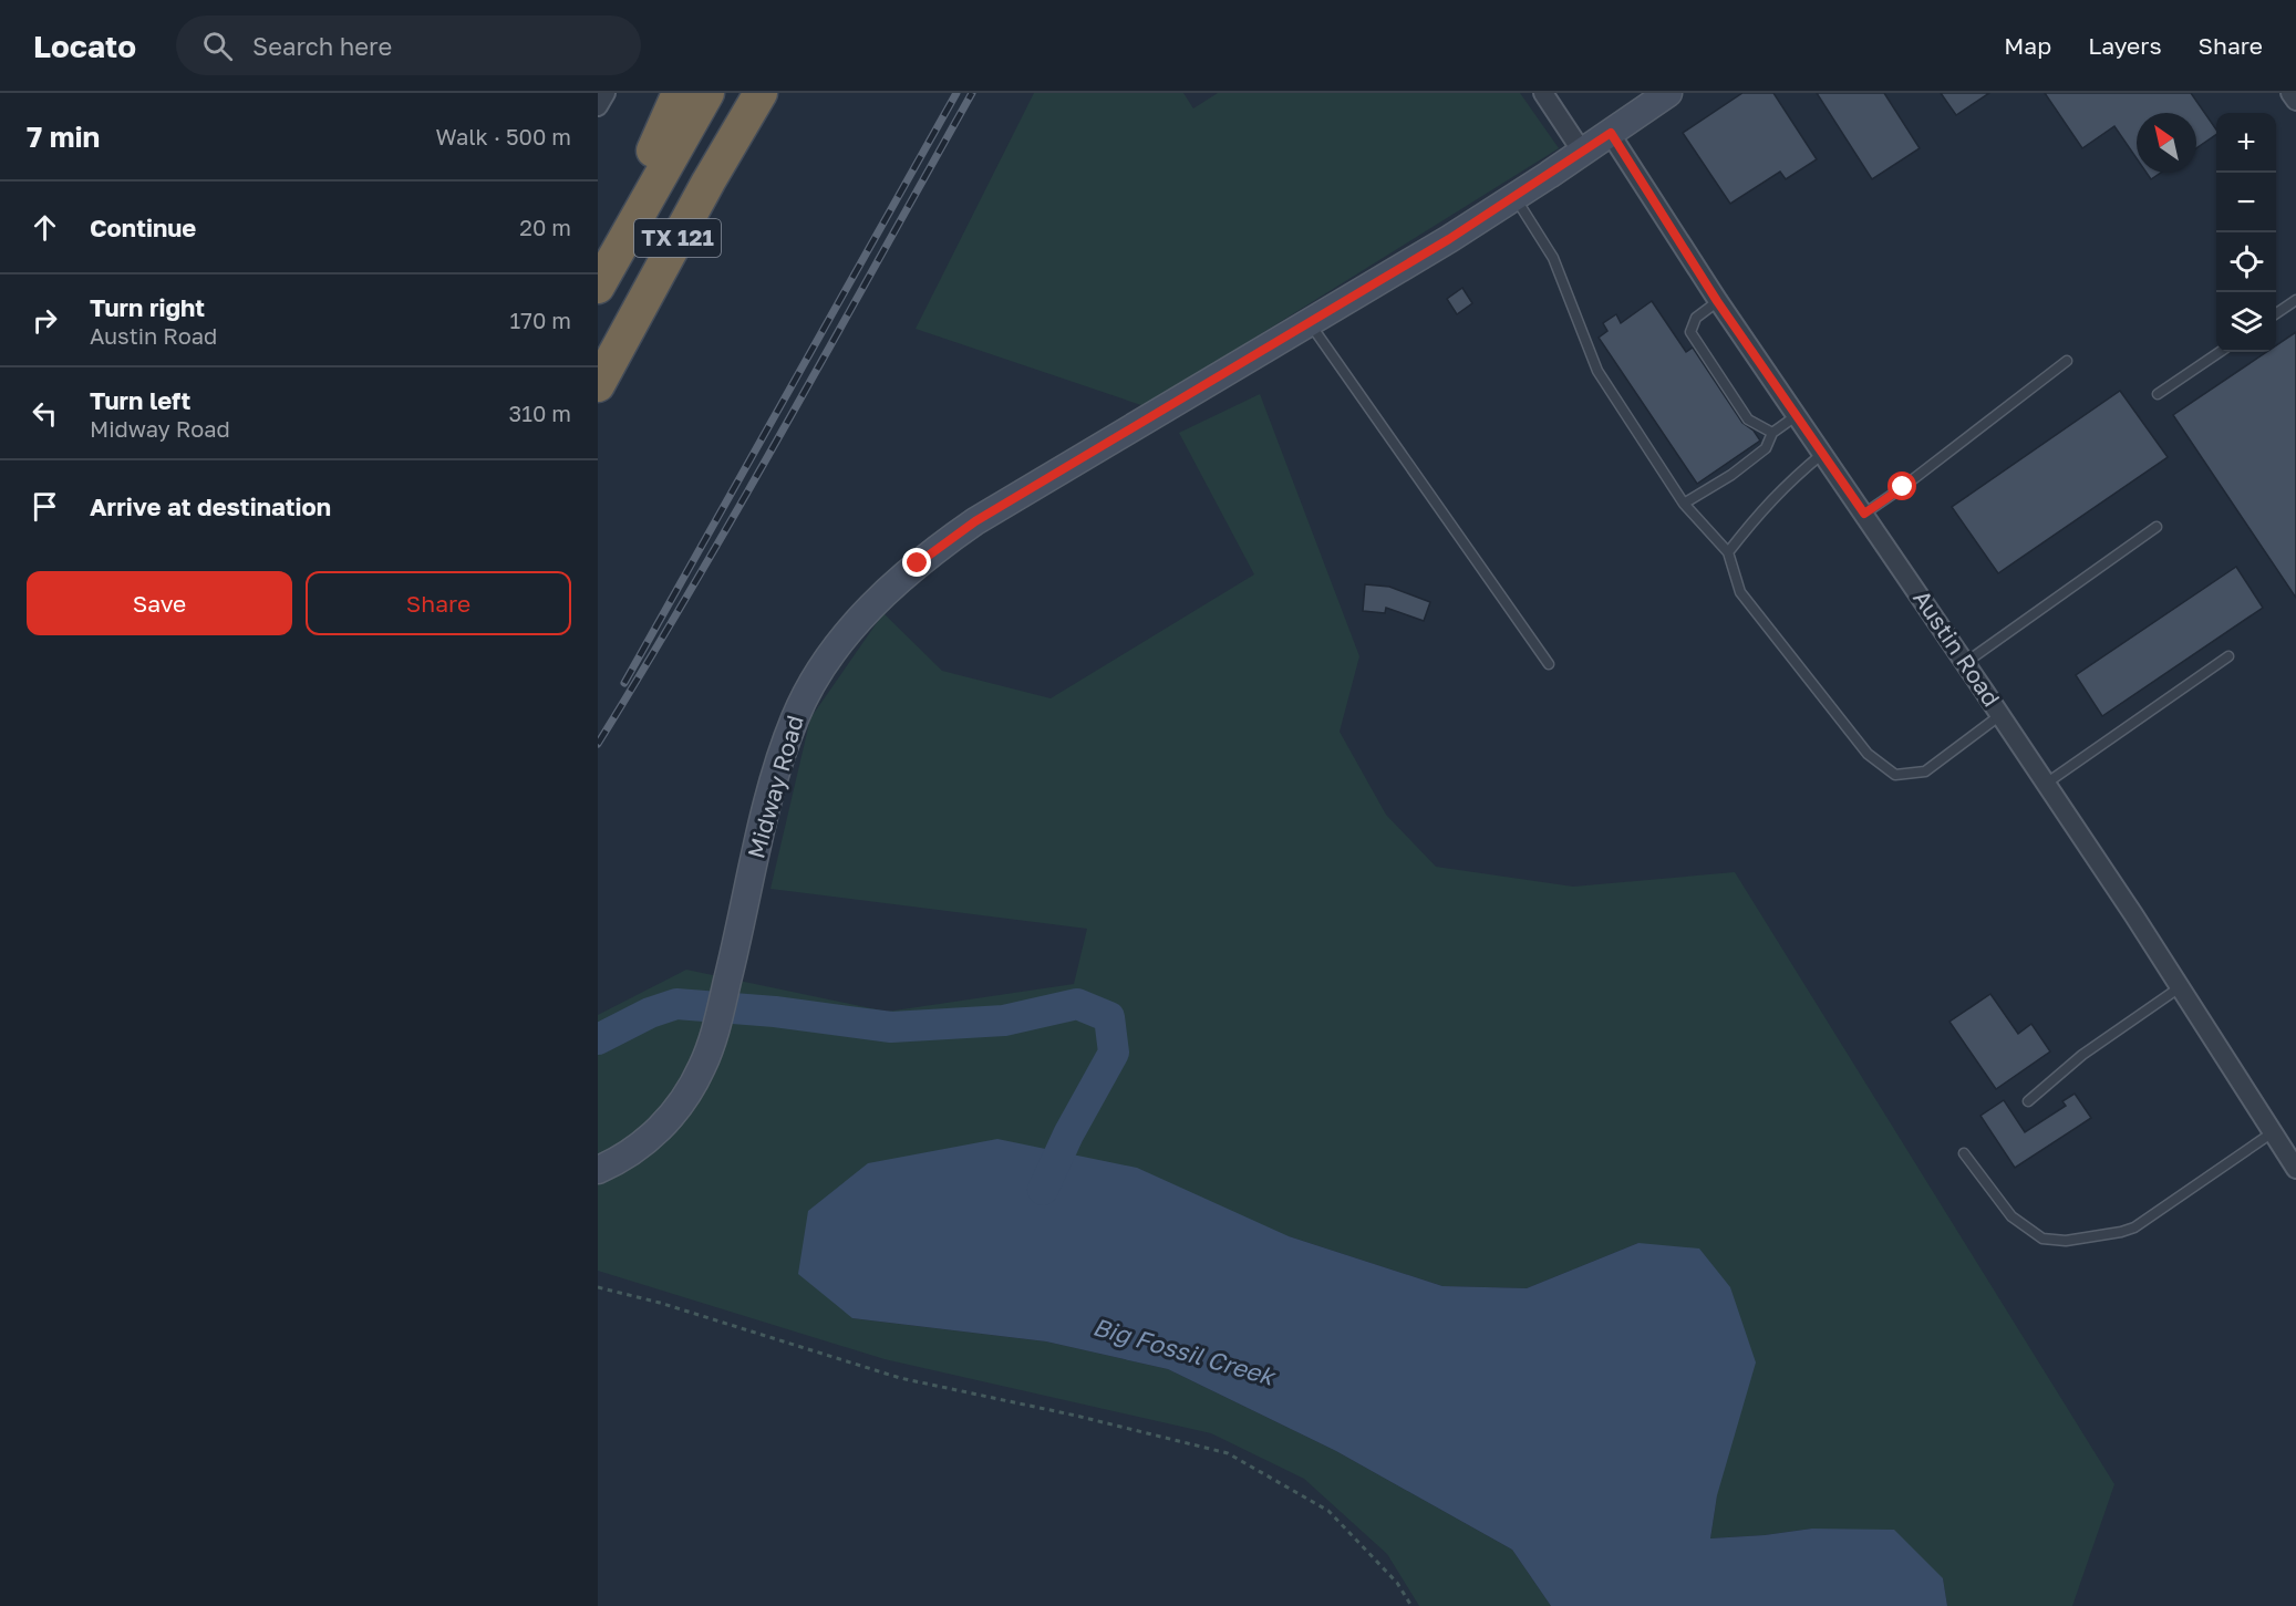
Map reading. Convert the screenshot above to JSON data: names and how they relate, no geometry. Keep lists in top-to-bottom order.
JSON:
{
  "streets": {
    "highway": ["TX 121"],
    "main road": ["Midway Road"],
    "street": ["Austin Road"]
  },
  "crossings": [
    ["Austin Road", "Midway Road"]
  ],
  "water": ["Big Fossil Creek"],
  "north": "top left",
  "page": {
    "header": "Locato",
    "search": "Search here",
    "nav": ["Map", "Layers", "Share"],
    "heading": ["7 min", "Walk · 500 m"],
    "map_buttons": ["+", "−"],
    "list": [
      ["Continue", "20 m"],
      ["Turn right", "Austin Road", "170 m"],
      ["Turn left", "Midway Road", "310 m"],
      "Arrive at destination"
    ],
    "buttons": ["Save", "Share"]
  }
}
